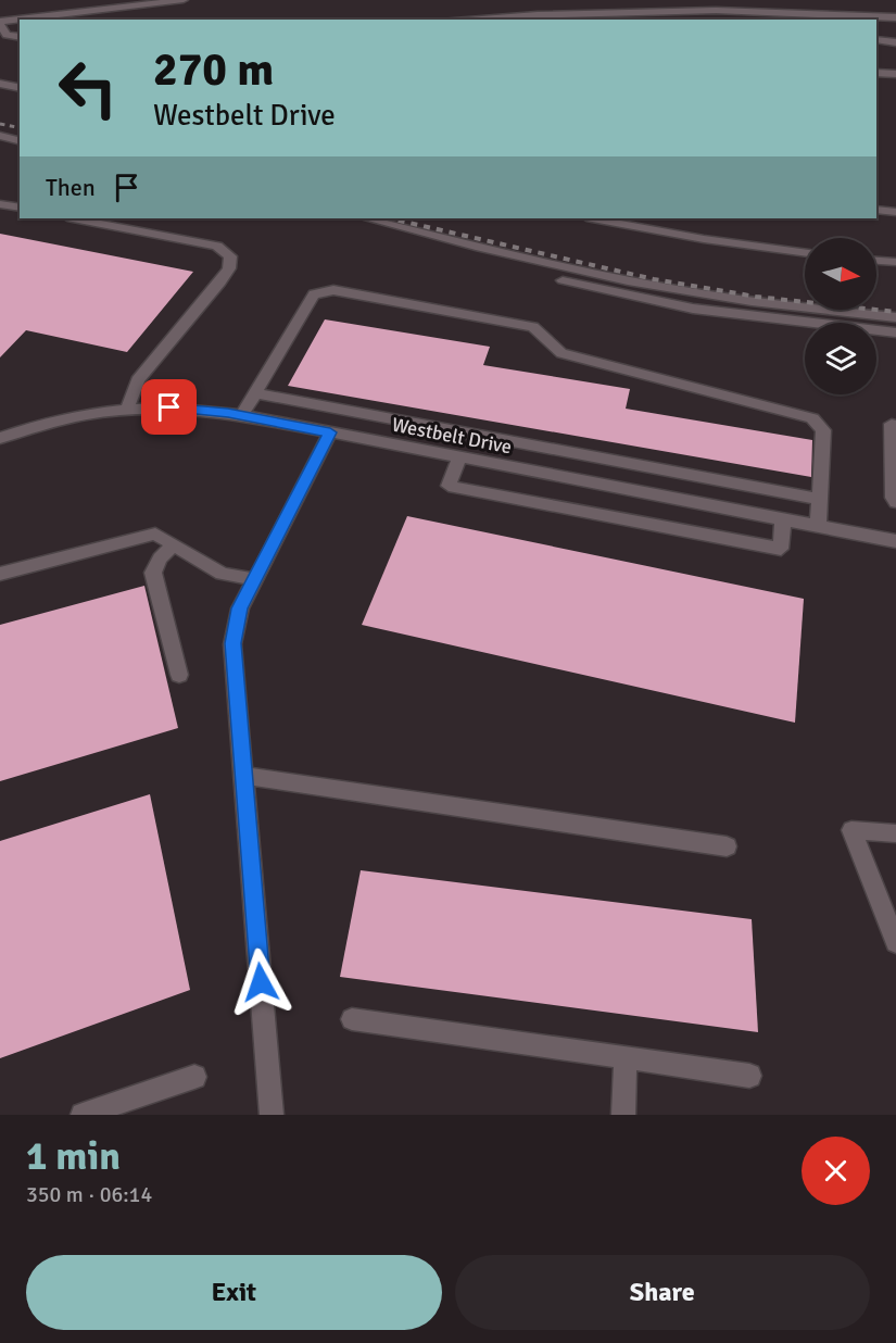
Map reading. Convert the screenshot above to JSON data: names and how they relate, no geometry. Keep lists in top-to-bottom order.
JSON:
{
  "streets": {
    "street": ["Westbelt Drive"]
  },
  "north": "right",
  "page": {
    "turn": ["270 m", "Westbelt Drive"],
    "then": "Then",
    "heading": ["1 min", "350 m · 06:14"],
    "buttons": ["Exit", "Share"]
  }
}
